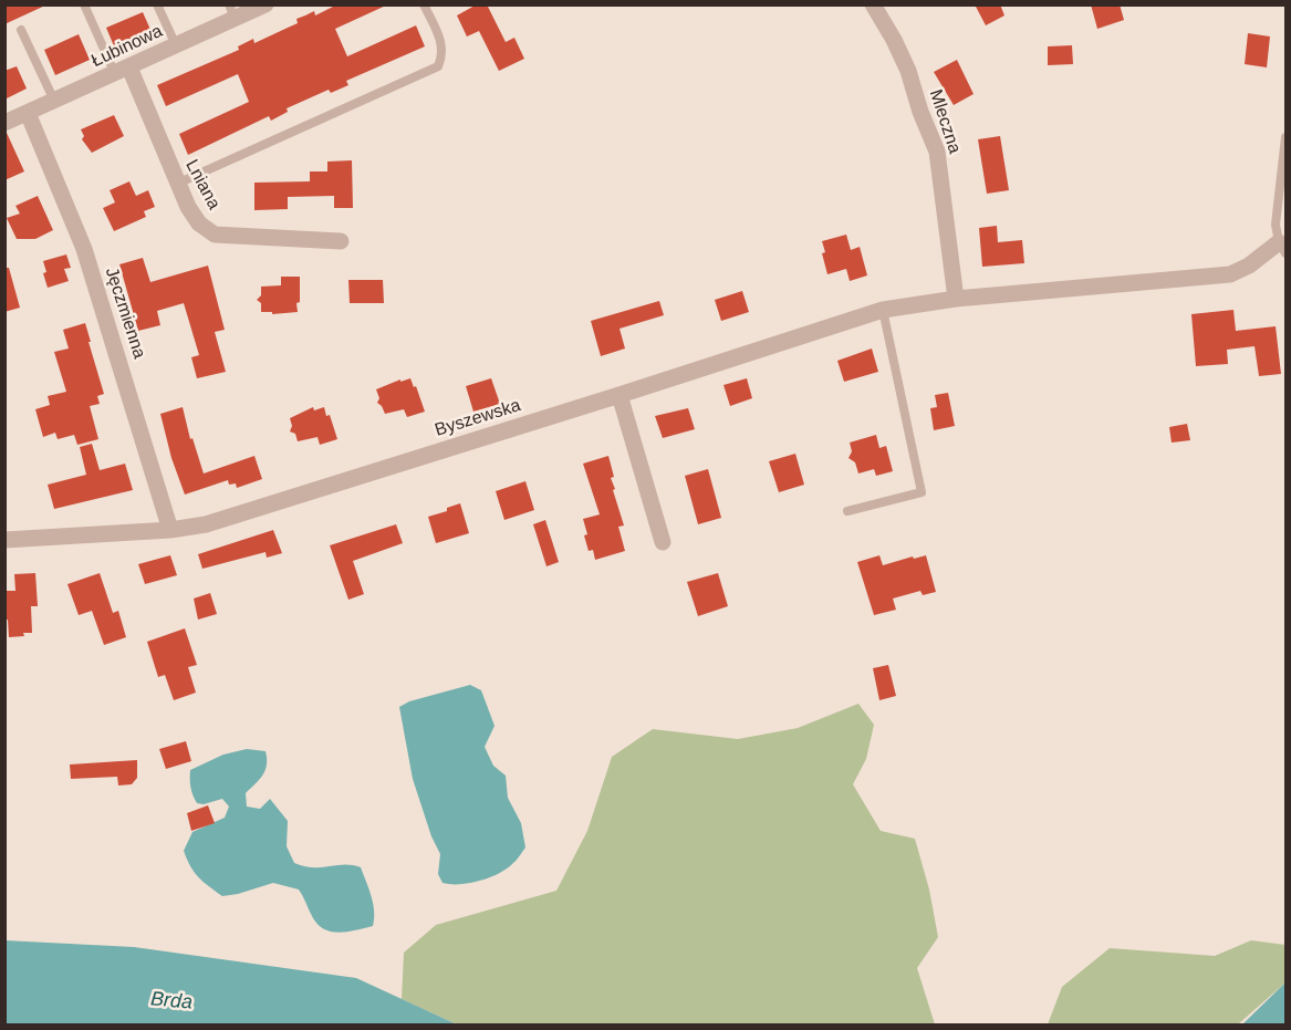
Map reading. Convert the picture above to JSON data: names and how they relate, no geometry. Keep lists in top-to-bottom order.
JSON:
{
  "streets": {
    "street": [
      "Łubinowa",
      "Mleczna",
      "Lniana",
      "Jęczmienna",
      "Byszewska"
    ]
  },
  "crossings": [
    ["Łubinowa", "Lniana"],
    ["Łubinowa", "Jęczmienna"],
    ["Mleczna", "Byszewska"],
    ["Jęczmienna", "Byszewska"]
  ],
  "water": ["Brda"]
}
